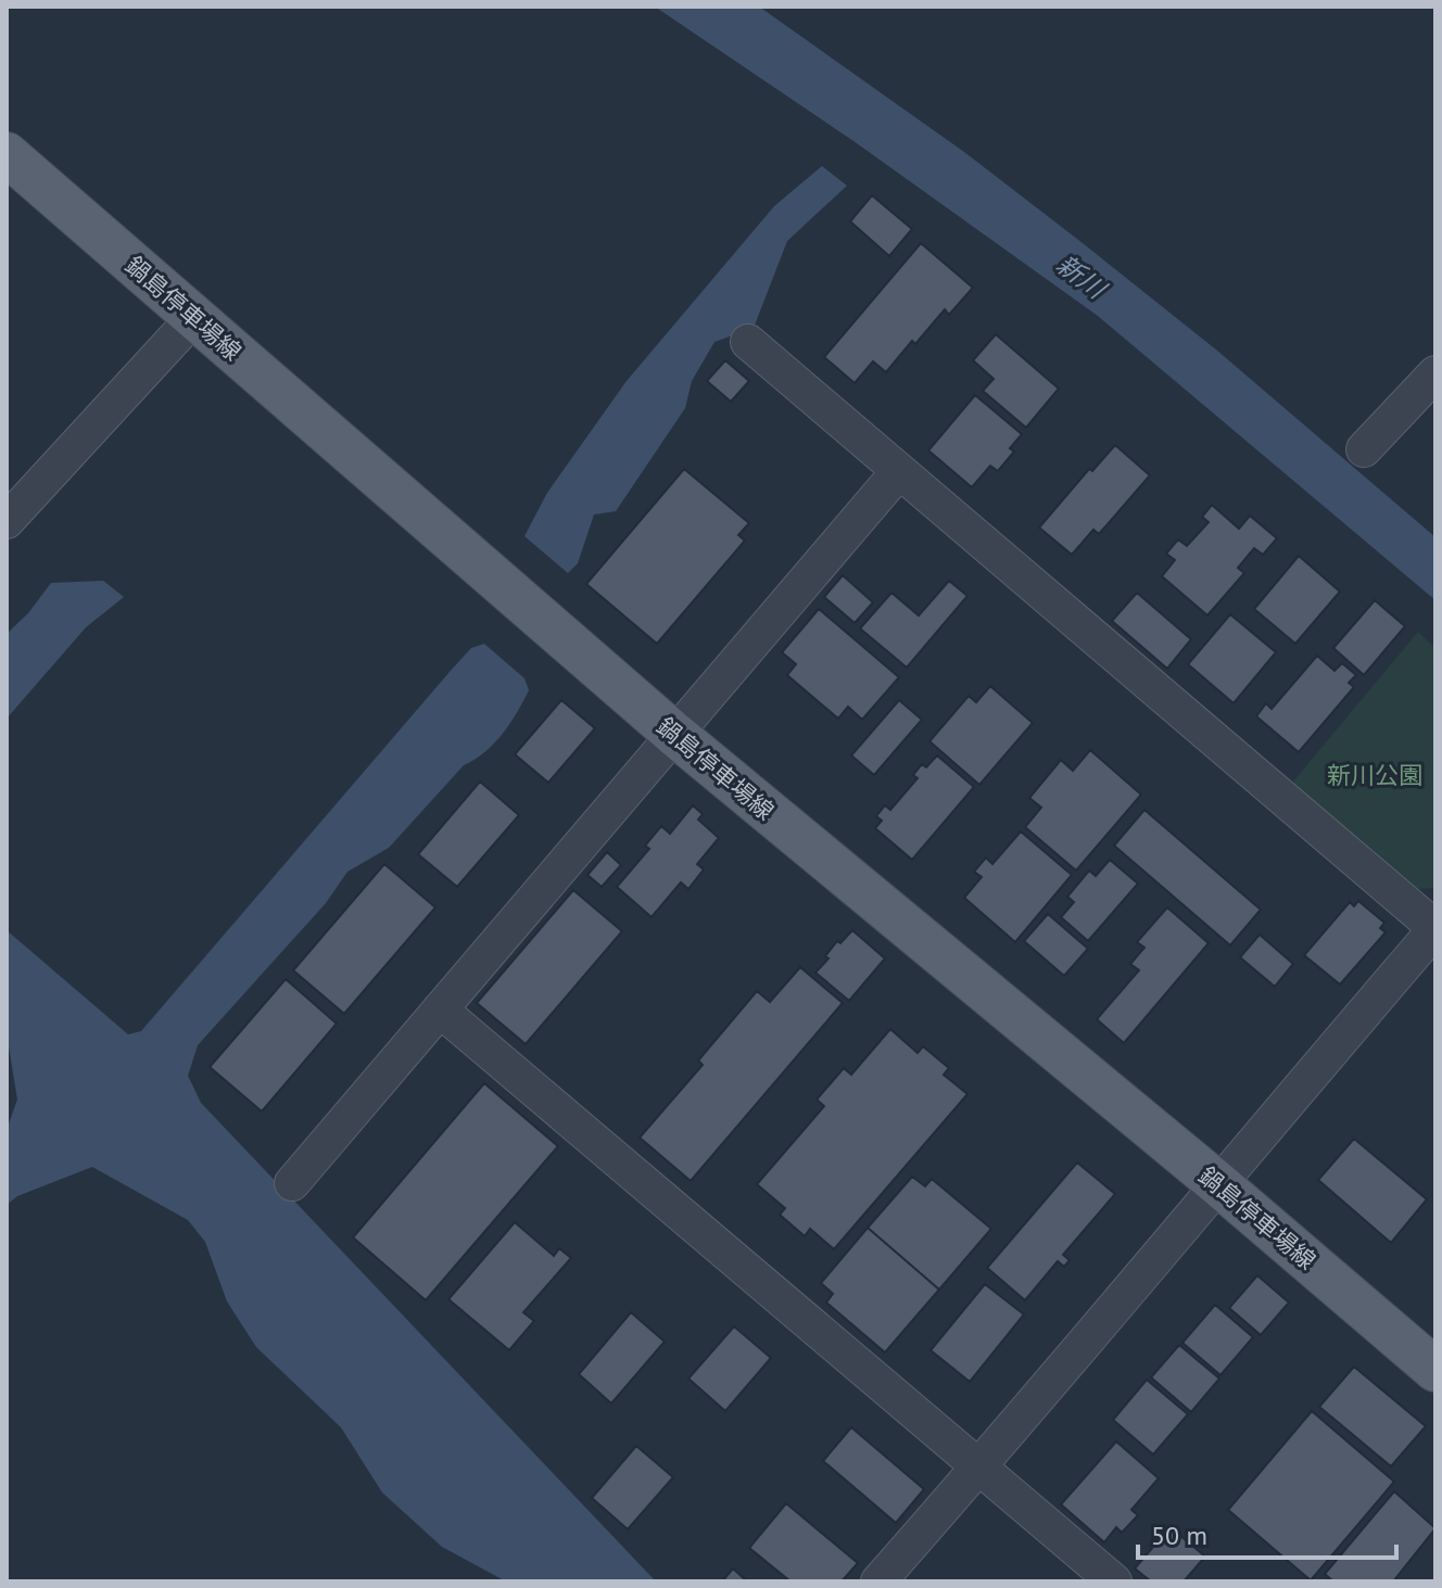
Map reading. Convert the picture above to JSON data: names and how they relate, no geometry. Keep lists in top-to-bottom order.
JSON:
{
  "streets": {
    "main road": ["鍋島停車場線"]
  },
  "water": ["新川"],
  "parks": ["新川公園"],
  "scale_bar": "50 m"
}
